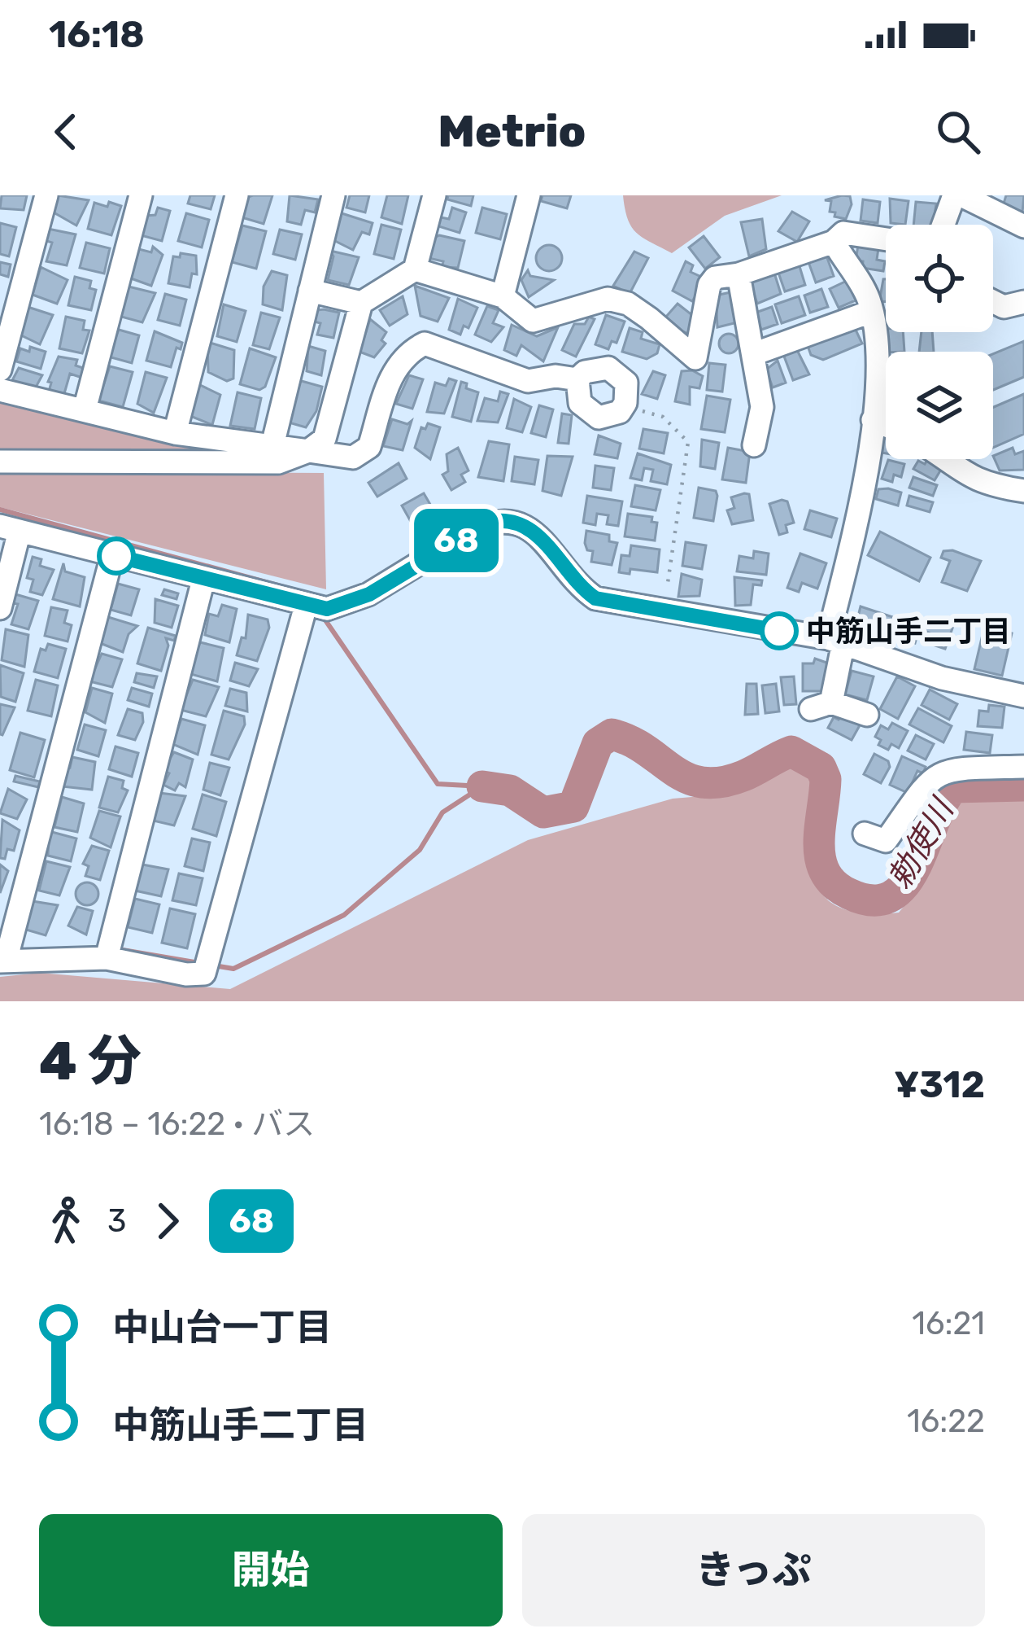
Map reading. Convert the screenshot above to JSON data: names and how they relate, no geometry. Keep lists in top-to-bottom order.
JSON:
{
  "water": ["勅使川"],
  "places": ["中筋山手二丁目"],
  "lines": ["bus line 68"],
  "page": {
    "status": "16:18",
    "header": "Metrio",
    "on_map": "68",
    "heading": ["4 分", "16:18 – 16:22 · バス", "¥312"],
    "legs": ["3", "68"],
    "list": [
      {
        "name": "中山台一丁目",
        "value": "16:21"
      },
      {
        "name": "中筋山手二丁目",
        "value": "16:22"
      }
    ],
    "buttons": ["開始", "きっぷ"]
  }
}
